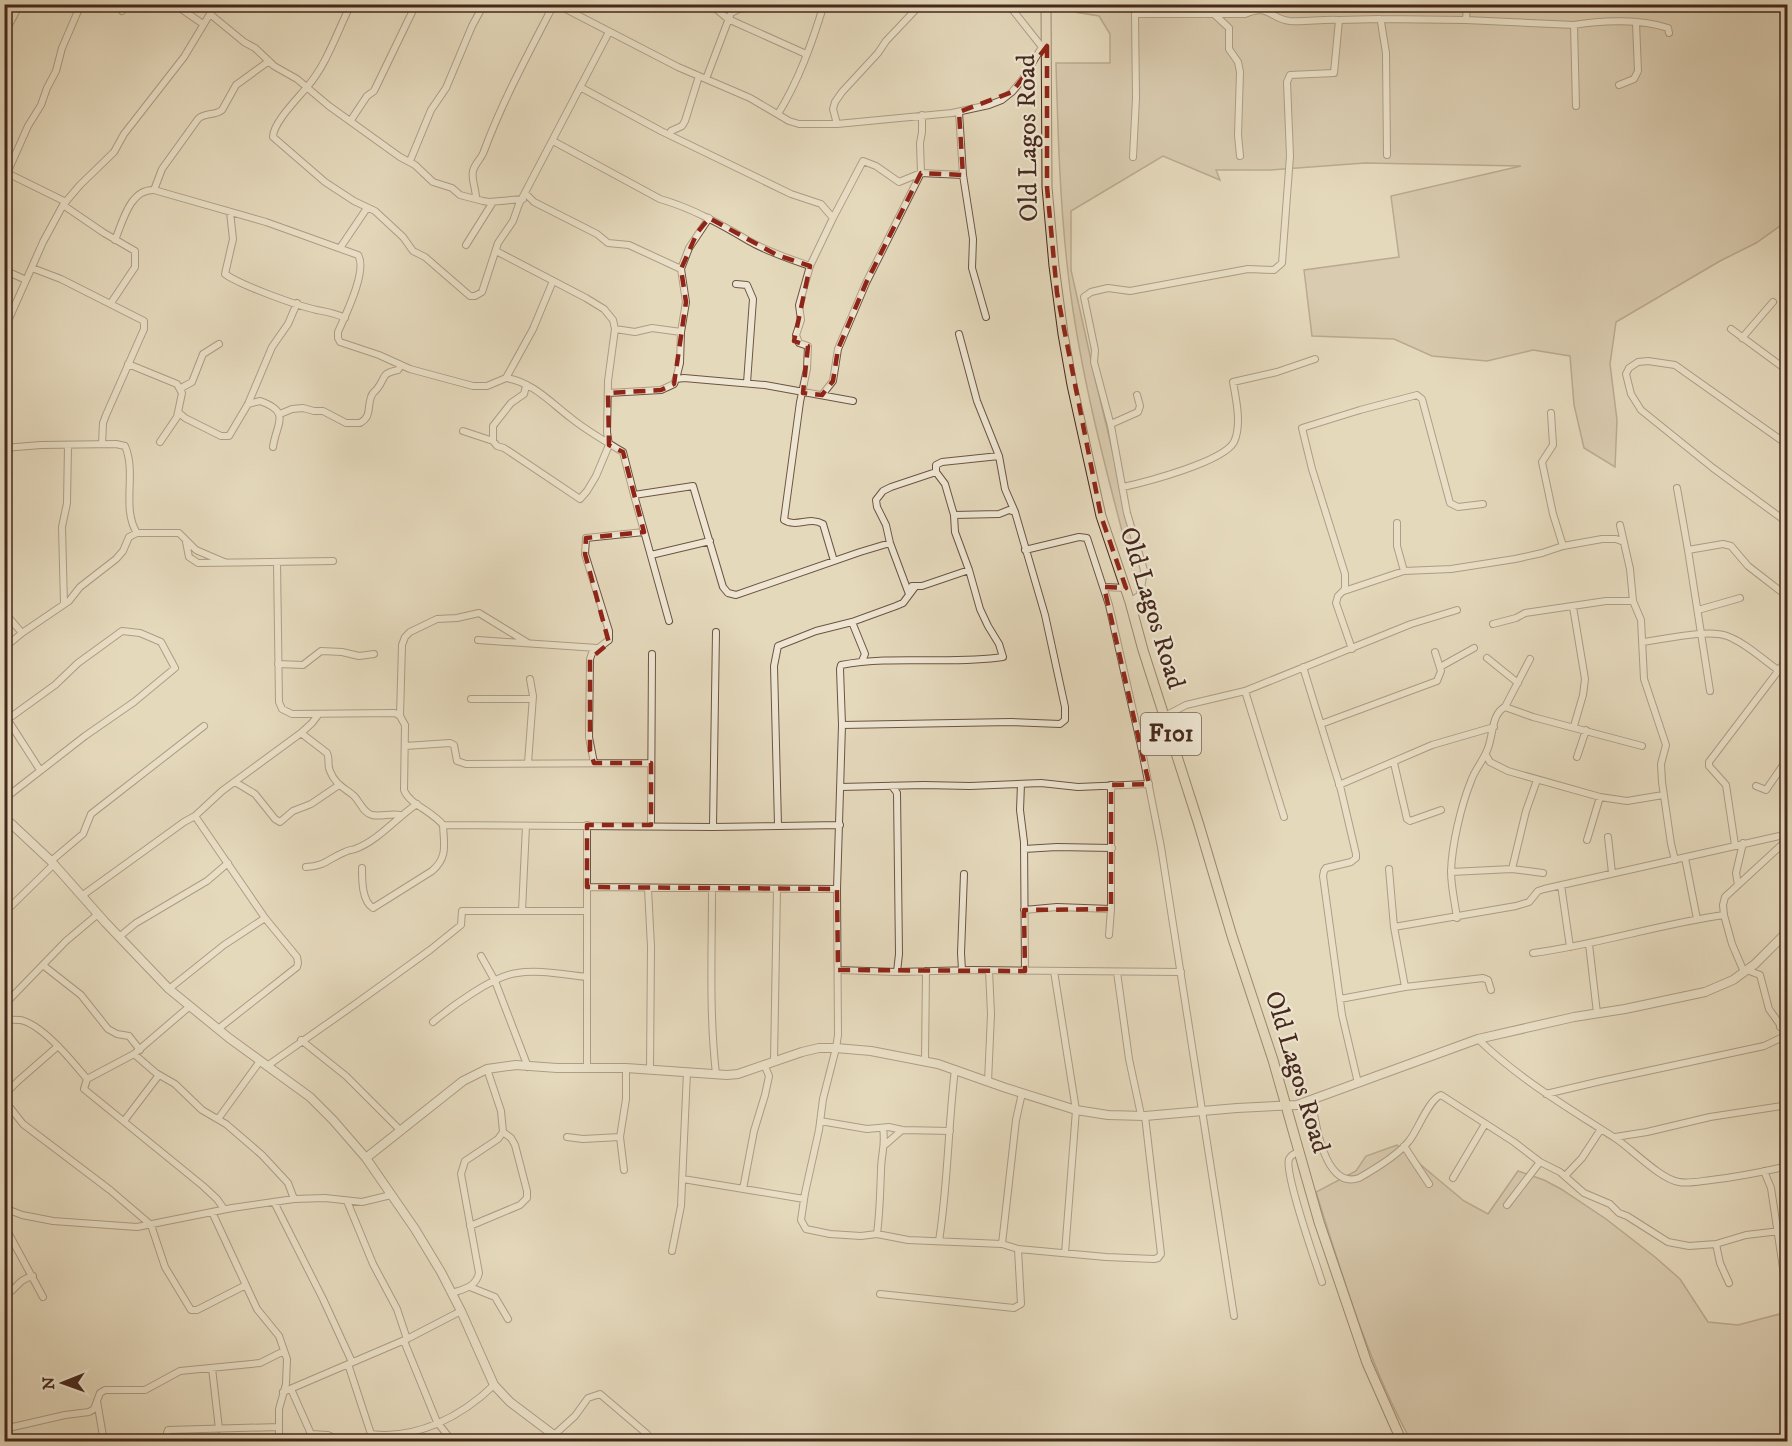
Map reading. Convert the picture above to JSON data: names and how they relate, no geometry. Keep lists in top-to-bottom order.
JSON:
{
  "streets": {
    "main road": ["Old Lagos Road", "F101"]
  },
  "north": "left"
}
